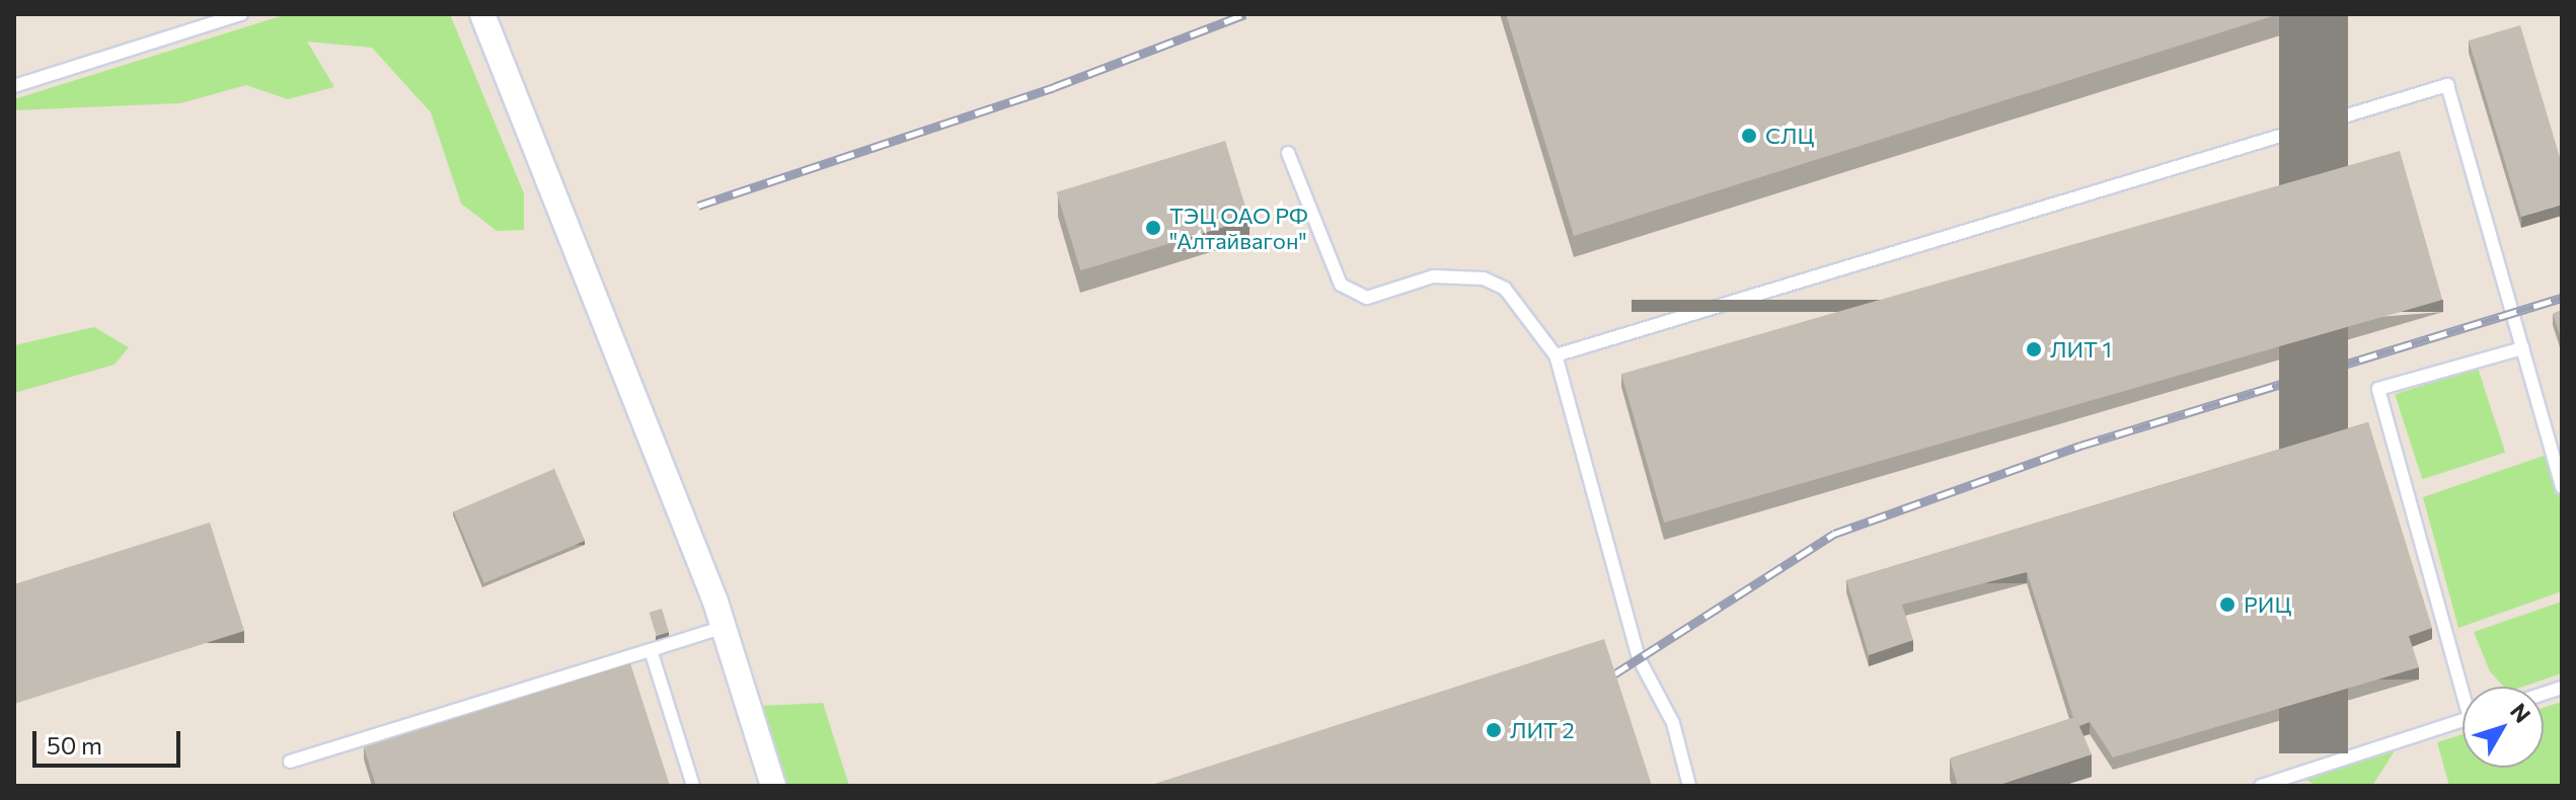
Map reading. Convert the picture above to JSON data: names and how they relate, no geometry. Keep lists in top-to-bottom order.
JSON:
{
  "places": [
    "СЛЦ",
    "ТЭЦ ОАО РФ \"Алтайвагон\"",
    "ЛИТ 1",
    "РИЦ",
    "ЛИТ 2"
  ],
  "scale_bar": "50 m",
  "north": "top right"
}
